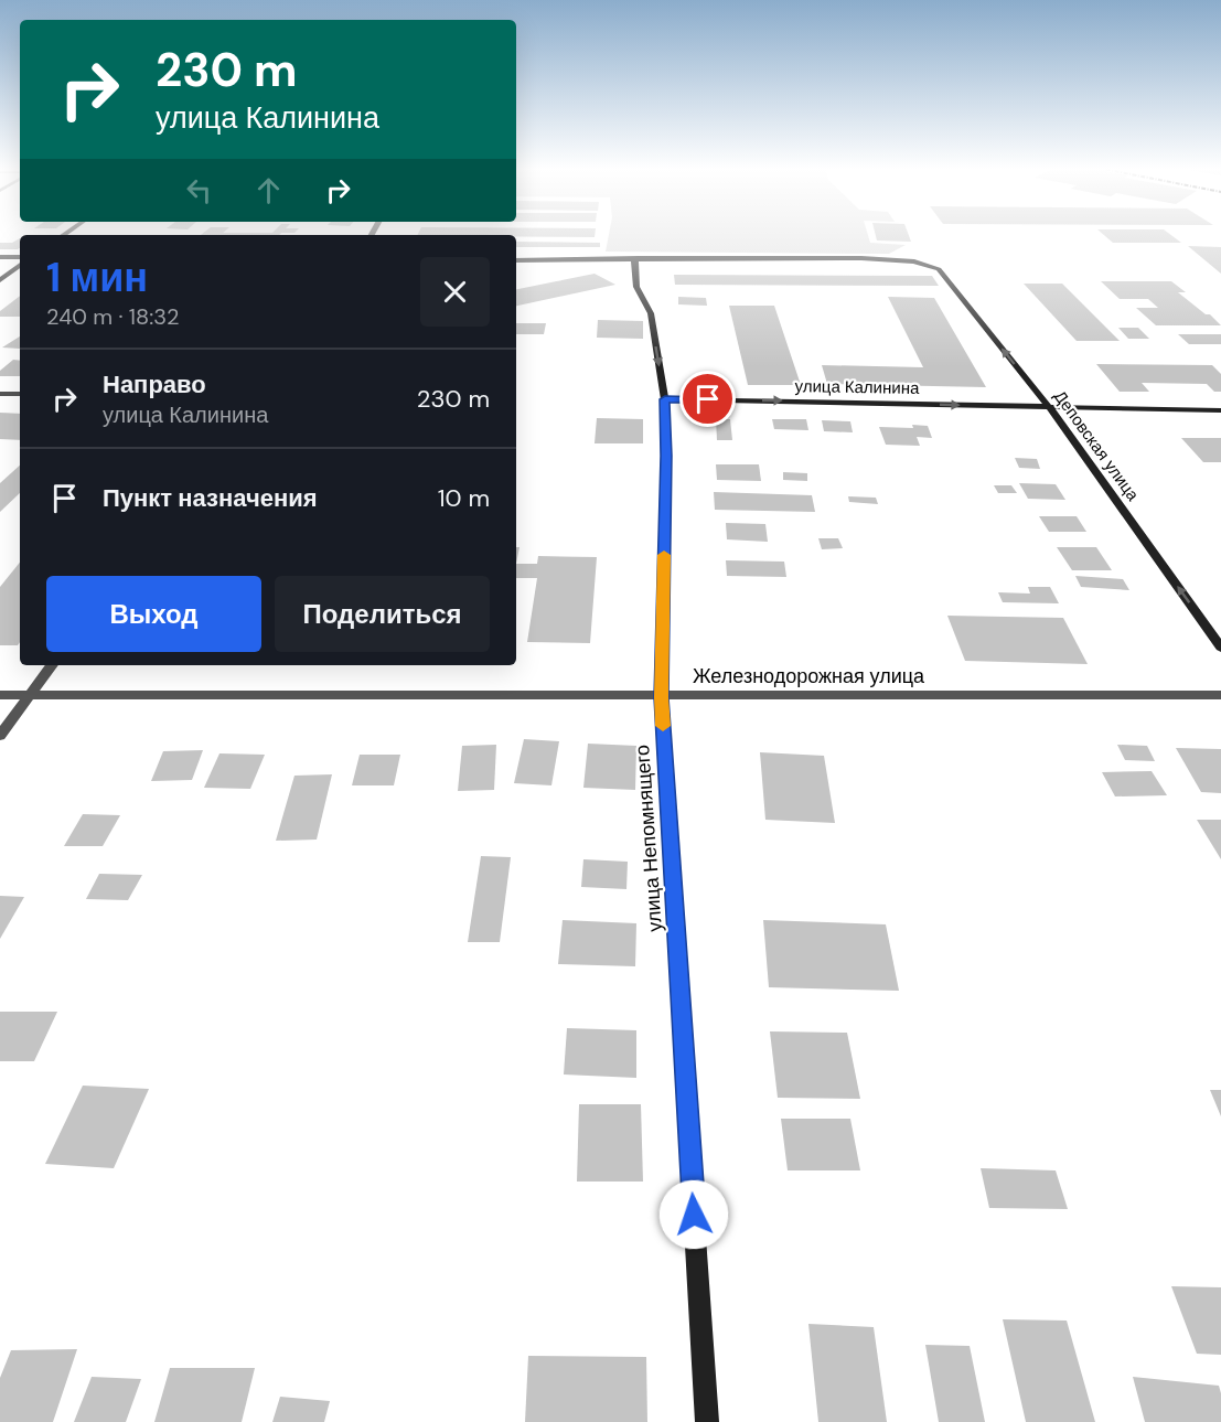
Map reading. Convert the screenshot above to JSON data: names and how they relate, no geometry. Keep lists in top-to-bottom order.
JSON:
{
  "streets": {
    "main road": ["улица Калинина", "Деповская улица", "улица Непомнящего"],
    "street": ["Железнодорожная улица"]
  },
  "crossings": [
    ["улица Калинина", "Деповская улица"],
    ["улица Калинина", "улица Непомнящего"],
    ["Деповская улица", "улица Непомнящего"],
    ["Железнодорожная улица", "улица Непомнящего"]
  ],
  "one_way": ["улица Калинина", "Деповская улица"],
  "page": {
    "turn": ["230 m", "улица Калинина"],
    "heading": ["1 мин", "240 m · 18:32"],
    "list": [
      {
        "name": "Направо",
        "note": "улица Калинина",
        "value": "230 m"
      },
      {
        "name": "Пункт назначения",
        "value": "10 m"
      }
    ],
    "buttons": ["Выход", "Поделиться"]
  }
}
